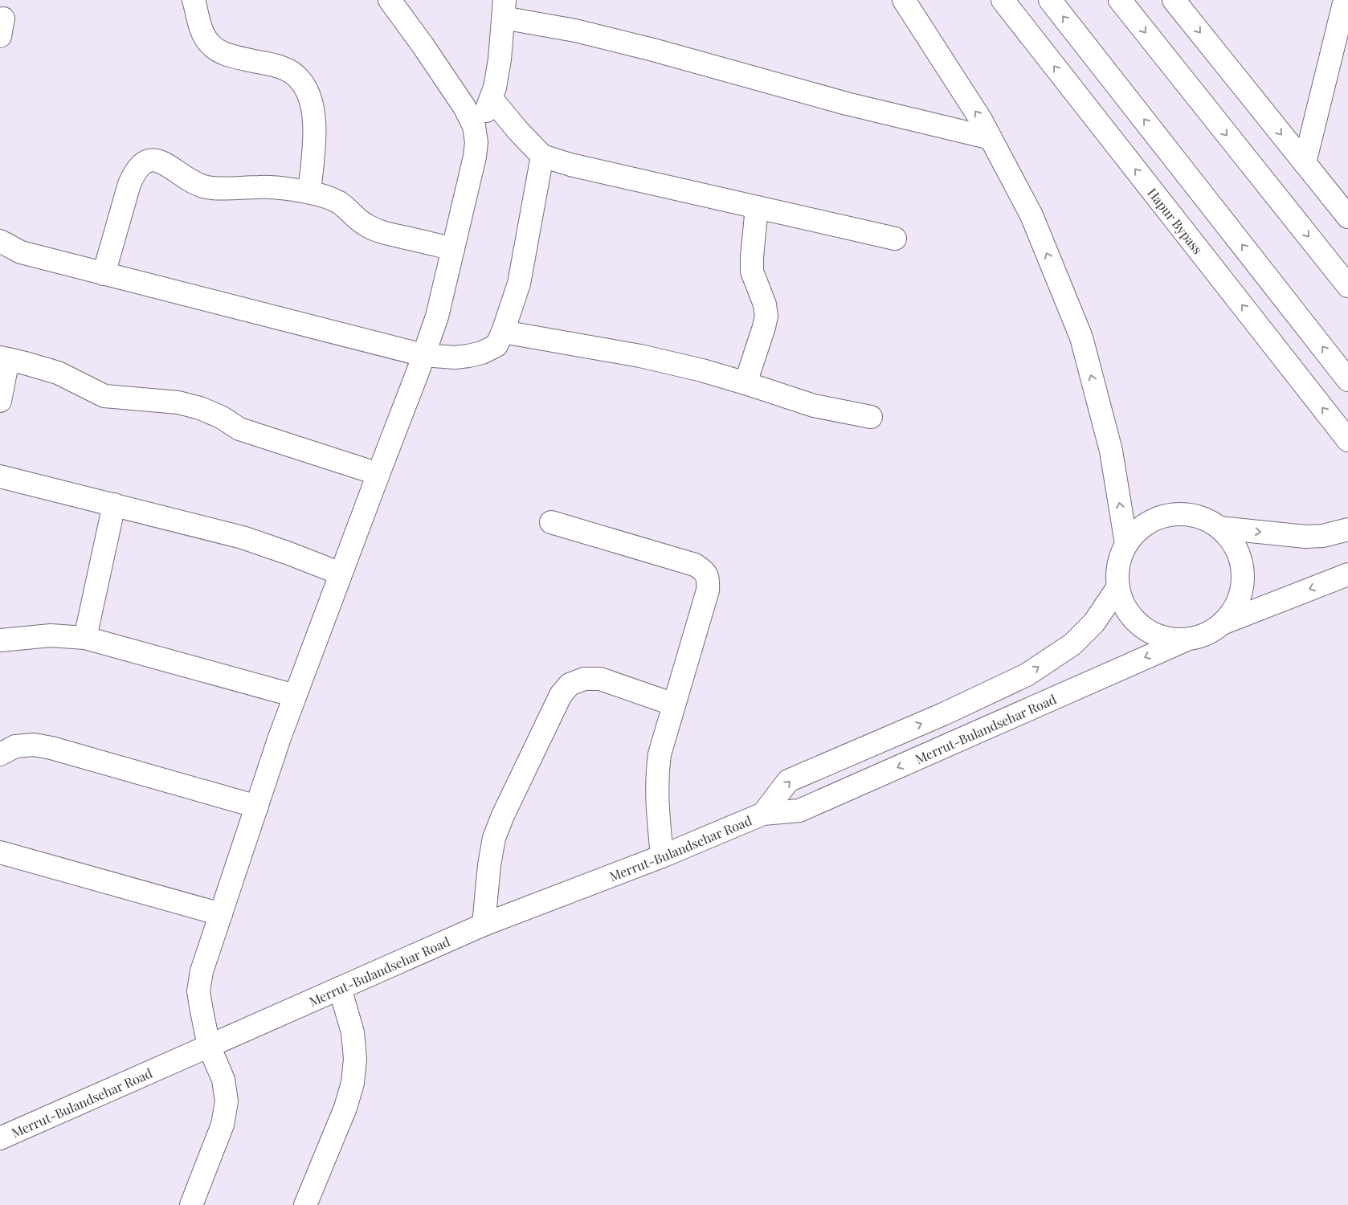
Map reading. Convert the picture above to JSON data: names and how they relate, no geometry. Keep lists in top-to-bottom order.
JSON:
{
  "streets": {
    "main road": ["Hapur Bypass", "Merrut-Bulandsehar Road"]
  }
}
